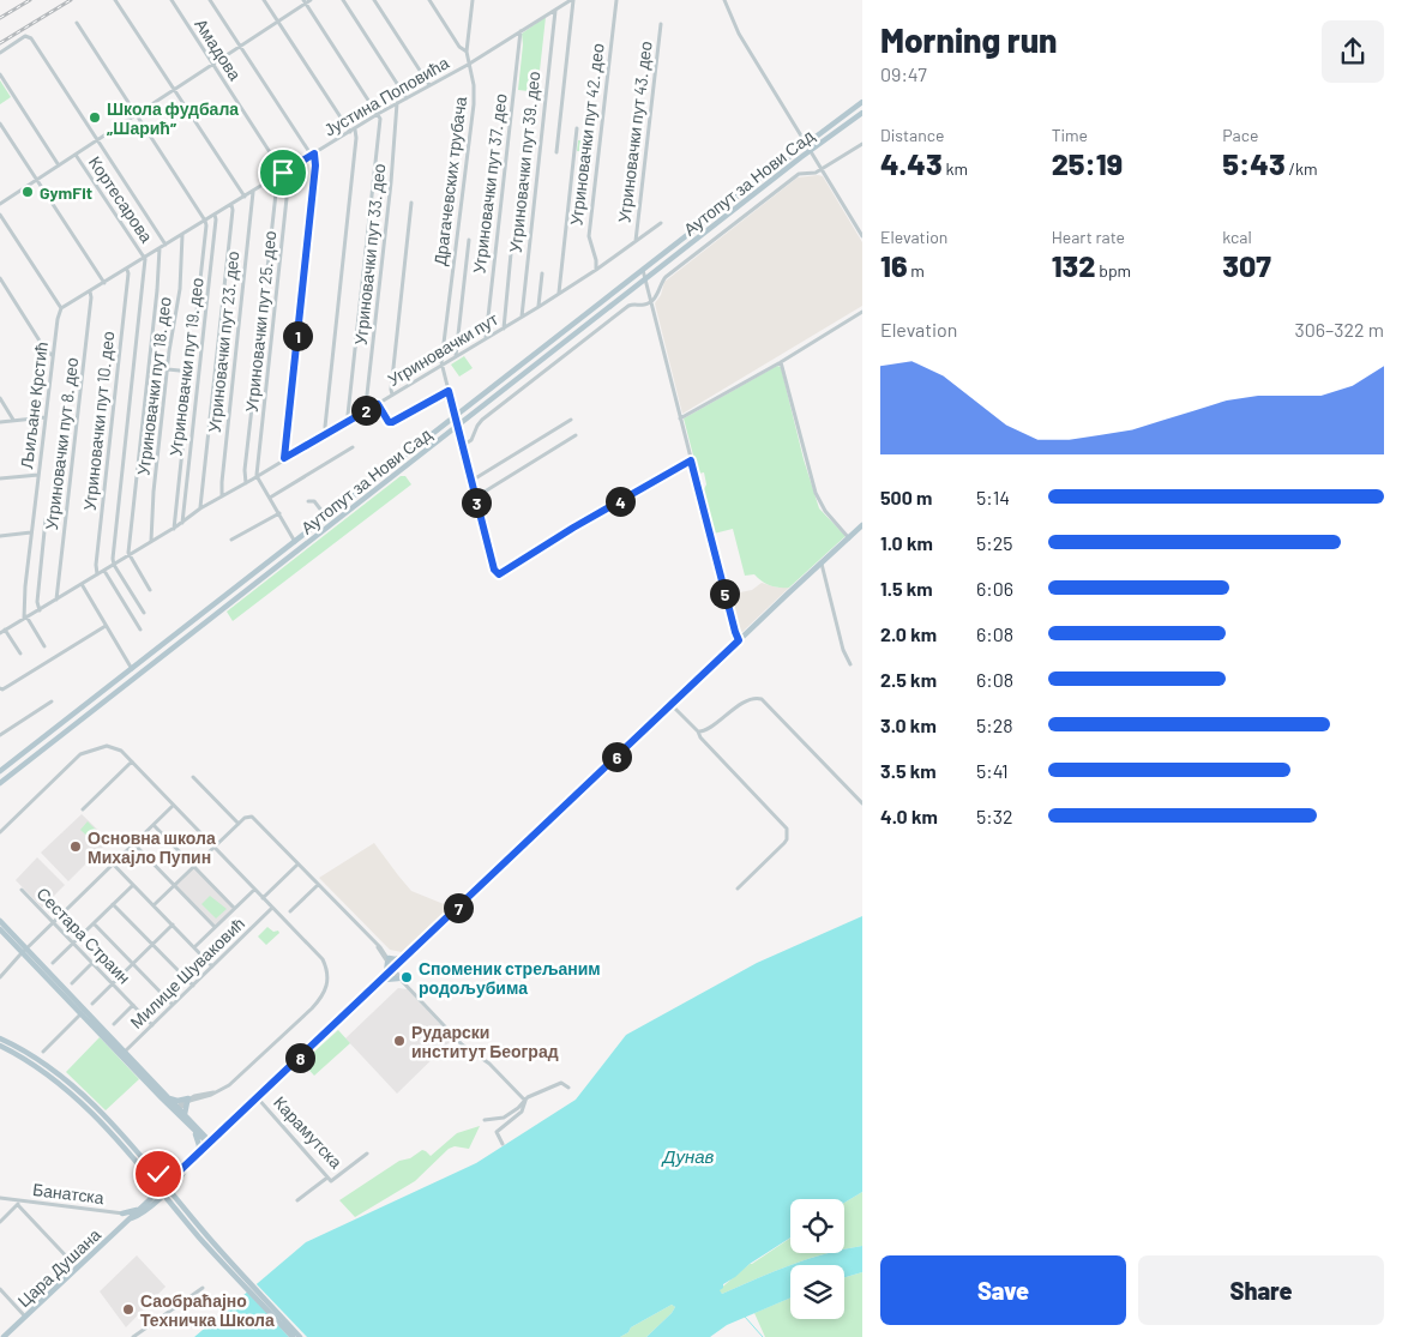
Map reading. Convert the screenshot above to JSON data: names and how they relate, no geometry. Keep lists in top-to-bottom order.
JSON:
{
  "streets": {
    "main road": ["Аутопут за Нови Сад", "Цара Душана"],
    "street": [
      "Амадова",
      "Јустина Поповића",
      "Угриновачки пут 43. део",
      "Угриновачки пут 42. део",
      "Угриновачки пут 39. део",
      "Драгачевских трубача",
      "Угриновачки пут 37. део",
      "Кортесарова",
      "Угриновачки пут 33. део",
      "Угриновачки пут 25. део",
      "Угриновачки пут 23. део",
      "Угриновачки пут",
      "Угриновачки пут 19. део",
      "Угриновачки пут 18. део",
      "Љиљане Крстић",
      "Угриновачки пут 10. део",
      "Угриновачки пут 8. део",
      "Сестара Страин",
      "Милице Шуваковић",
      "Карамутска",
      "Банатска"
    ]
  },
  "crossings": [
    ["Амадова", "Јустина Поповића"],
    ["Амадова", "Угриновачки пут 25. део"],
    ["Јустина Поповића", "Угриновачки пут 39. део"],
    ["Јустина Поповића", "Драгачевских трубача"],
    ["Јустина Поповића", "Угриновачки пут 37. део"],
    ["Јустина Поповића", "Кортесарова"],
    ["Јустина Поповића", "Угриновачки пут 33. део"],
    ["Јустина Поповића", "Угриновачки пут 25. део"],
    ["Јустина Поповића", "Угриновачки пут 23. део"],
    ["Јустина Поповића", "Угриновачки пут 19. део"],
    ["Јустина Поповића", "Угриновачки пут 18. део"],
    ["Јустина Поповића", "Љиљане Крстић"],
    ["Јустина Поповића", "Угриновачки пут 10. део"],
    ["Јустина Поповића", "Угриновачки пут 8. део"],
    ["Угриновачки пут 43. део", "Угриновачки пут"],
    ["Угриновачки пут 42. део", "Угриновачки пут"],
    ["Угриновачки пут 39. део", "Угриновачки пут"],
    ["Драгачевских трубача", "Угриновачки пут"],
    ["Угриновачки пут 37. део", "Угриновачки пут"],
    ["Угриновачки пут 33. део", "Угриновачки пут"],
    ["Угриновачки пут 25. део", "Угриновачки пут"],
    ["Угриновачки пут 23. део", "Угриновачки пут"],
    ["Угриновачки пут", "Угриновачки пут 19. део"],
    ["Угриновачки пут", "Угриновачки пут 18. део"],
    ["Угриновачки пут", "Љиљане Крстић"],
    ["Угриновачки пут", "Угриновачки пут 10. део"],
    ["Угриновачки пут", "Угриновачки пут 8. део"],
    ["Сестара Страин", "Милице Шуваковић"],
    ["Карамутска", "Цара Душана"],
    ["Банатска", "Цара Душана"]
  ],
  "water": ["Дунав"],
  "places": [
    "Школа фудбала „Шарић”",
    "GymFit",
    "Основна школа Михајло Пупин",
    "Споменик стрељаним родољубима",
    "Рударски институт Београд",
    "Саобраћајно Техничка Школа"
  ],
  "page": {
    "heading": ["Morning run", "09:47"],
    "stats": [
      ["Distance", "4.43 km"],
      ["Time", "25:19"],
      ["Pace", "5:43 /km"],
      ["Elevation", "16 m"],
      ["Heart rate", "132 bpm"],
      ["kcal", "307"]
    ],
    "chart": ["Elevation", "306–322 m"],
    "pins": [
      "1",
      "2",
      "4",
      "3",
      "5",
      "6",
      "7",
      "8"
    ],
    "list": [
      {
        "name": "500 m",
        "note": "5:14"
      },
      {
        "name": "1.0 km",
        "note": "5:25"
      },
      {
        "name": "1.5 km",
        "note": "6:06"
      },
      {
        "name": "2.0 km",
        "note": "6:08"
      },
      {
        "name": "2.5 km",
        "note": "6:08"
      },
      {
        "name": "3.0 km",
        "note": "5:28"
      },
      {
        "name": "3.5 km",
        "note": "5:41"
      },
      {
        "name": "4.0 km",
        "note": "5:32"
      }
    ],
    "buttons": ["Save", "Share"]
  }
}
